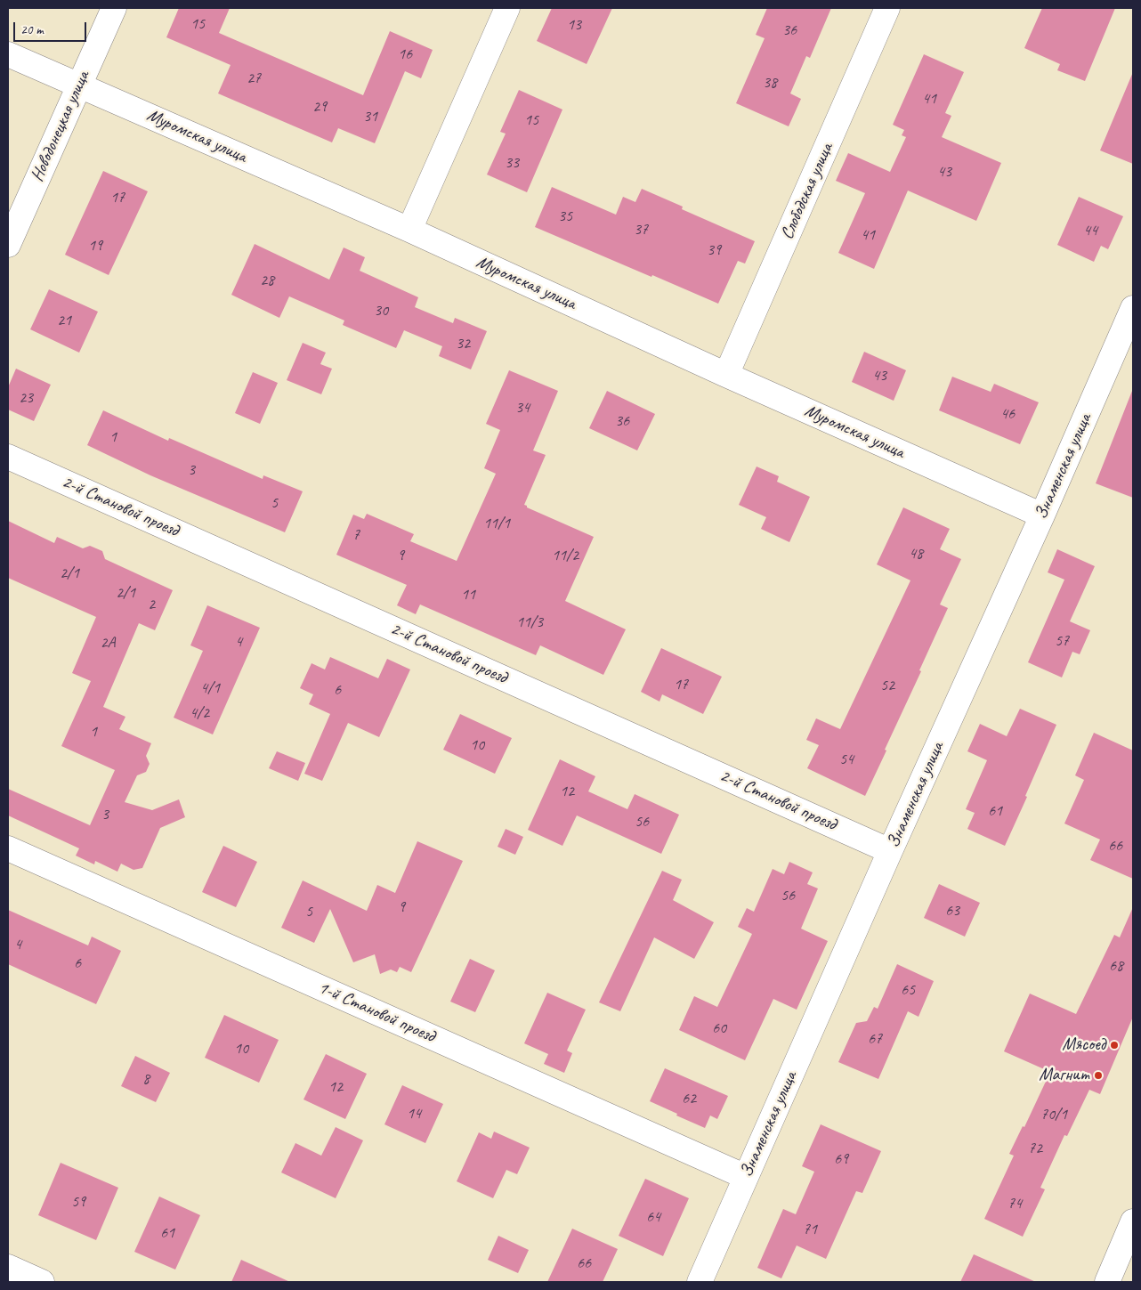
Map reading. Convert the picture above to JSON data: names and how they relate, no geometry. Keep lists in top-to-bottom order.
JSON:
{
  "streets": {
    "street": [
      "Новодонецкая улица",
      "Муромская улица",
      "Слободская улица",
      "Знаменская улица",
      "2-й Становой проезд",
      "1-й Становой проезд"
    ]
  },
  "crossings": [
    ["Новодонецкая улица", "Муромская улица"],
    ["Муромская улица", "Слободская улица"],
    ["Муромская улица", "Знаменская улица"],
    ["Знаменская улица", "2-й Становой проезд"],
    ["Знаменская улица", "1-й Становой проезд"]
  ],
  "places": ["Мясоед", "Магнит"],
  "house_numbers": [
    "15",
    "13",
    "36",
    "16",
    "27",
    "38",
    "41",
    "29",
    "31",
    "15",
    "33",
    "43",
    "17",
    "35",
    "37",
    "44",
    "41",
    "19",
    "39",
    "28",
    "30",
    "21",
    "32",
    "43",
    "23",
    "34",
    "46",
    "36",
    "1",
    "3",
    "5",
    "11/1",
    "7",
    "48",
    "9",
    "11/2",
    "2/1",
    "2/1",
    "11",
    "2",
    "11/3",
    "57",
    "4",
    "2А",
    "17",
    "52",
    "4/1",
    "6",
    "4/2",
    "1",
    "10",
    "54",
    "12",
    "61",
    "3",
    "56",
    "66",
    "56",
    "9",
    "63",
    "5",
    "4",
    "6",
    "68",
    "65",
    "60",
    "67",
    "10",
    "8",
    "12",
    "62",
    "14",
    "70/1",
    "72",
    "69",
    "59",
    "74",
    "64",
    "71",
    "61",
    "66"
  ],
  "scale_bar": "20 m"
}
